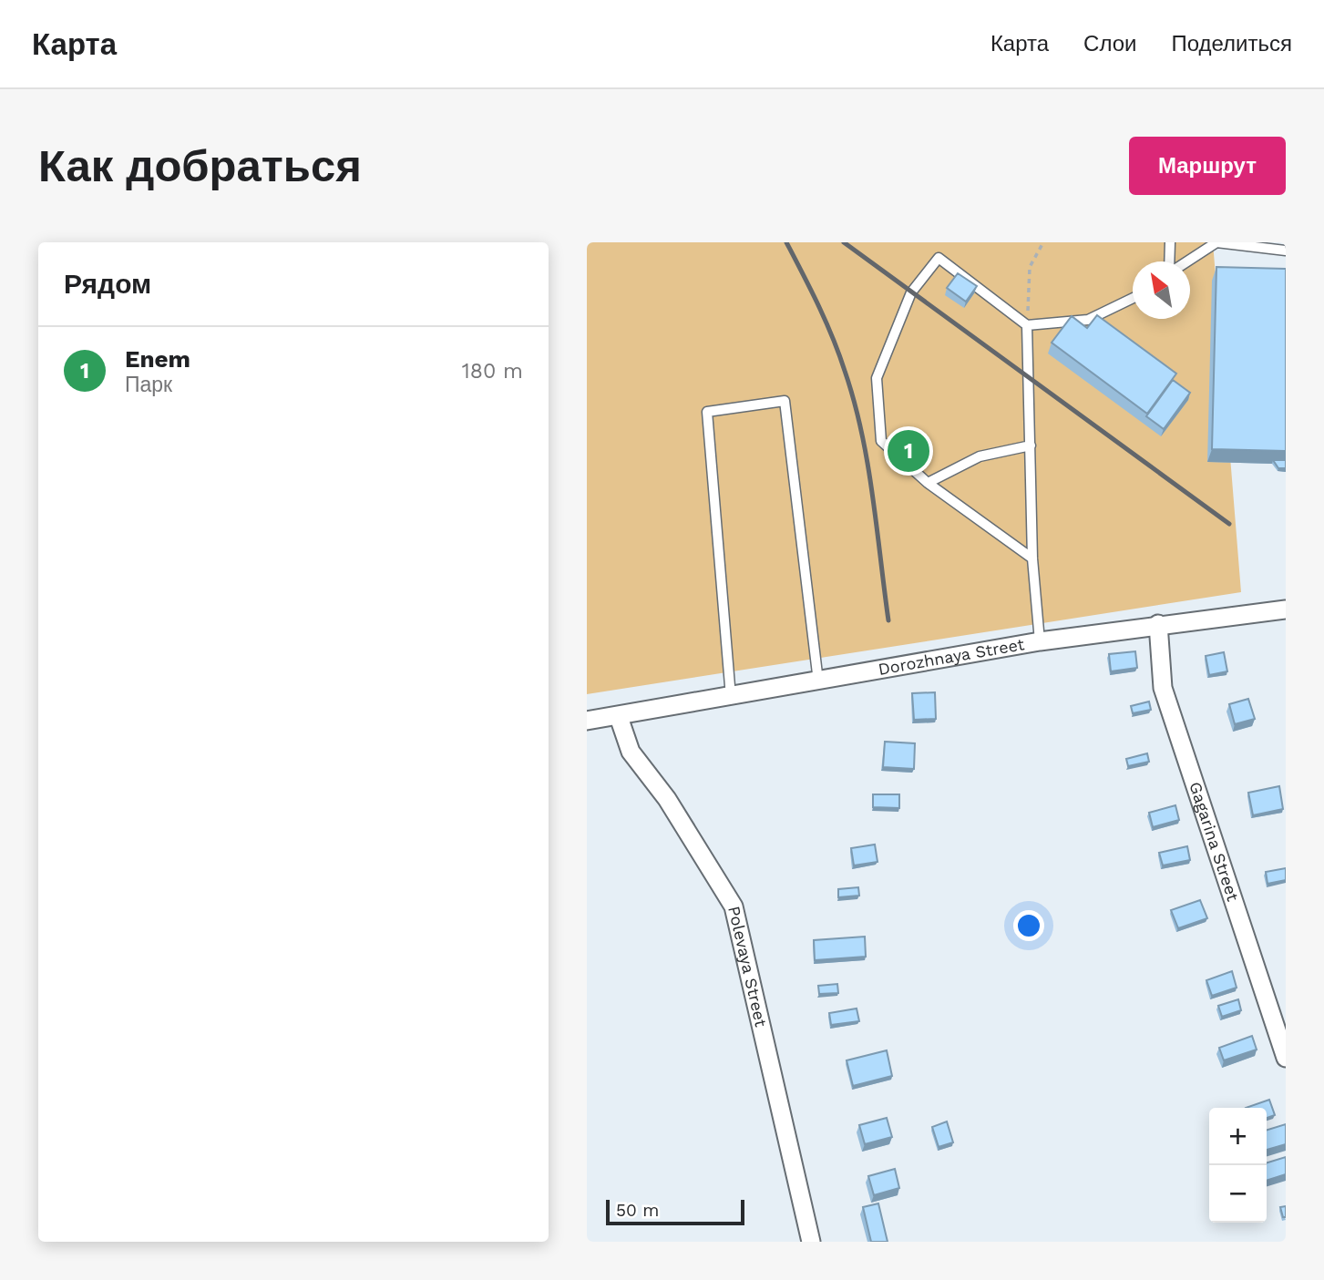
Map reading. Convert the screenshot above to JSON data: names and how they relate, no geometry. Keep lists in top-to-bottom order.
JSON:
{
  "streets": {
    "street": ["Dorozhnaya Street", "Gagarina Street", "Polevaya Street"]
  },
  "crossings": [
    ["Dorozhnaya Street", "Gagarina Street"],
    ["Dorozhnaya Street", "Polevaya Street"]
  ],
  "scale_bar": "50 m",
  "north": "top left",
  "page": {
    "header": "Карта",
    "nav": ["Карта", "Слои", "Поделиться"],
    "buttons": "Маршрут",
    "title": "Как добраться",
    "heading": "Рядом",
    "list": [
      {
        "mark": "1",
        "name": "Enem",
        "note": "Парк",
        "value": "180 m"
      }
    ],
    "pins": "1",
    "map_buttons": ["+", "−"],
    "scale": "50 m"
  }
}
